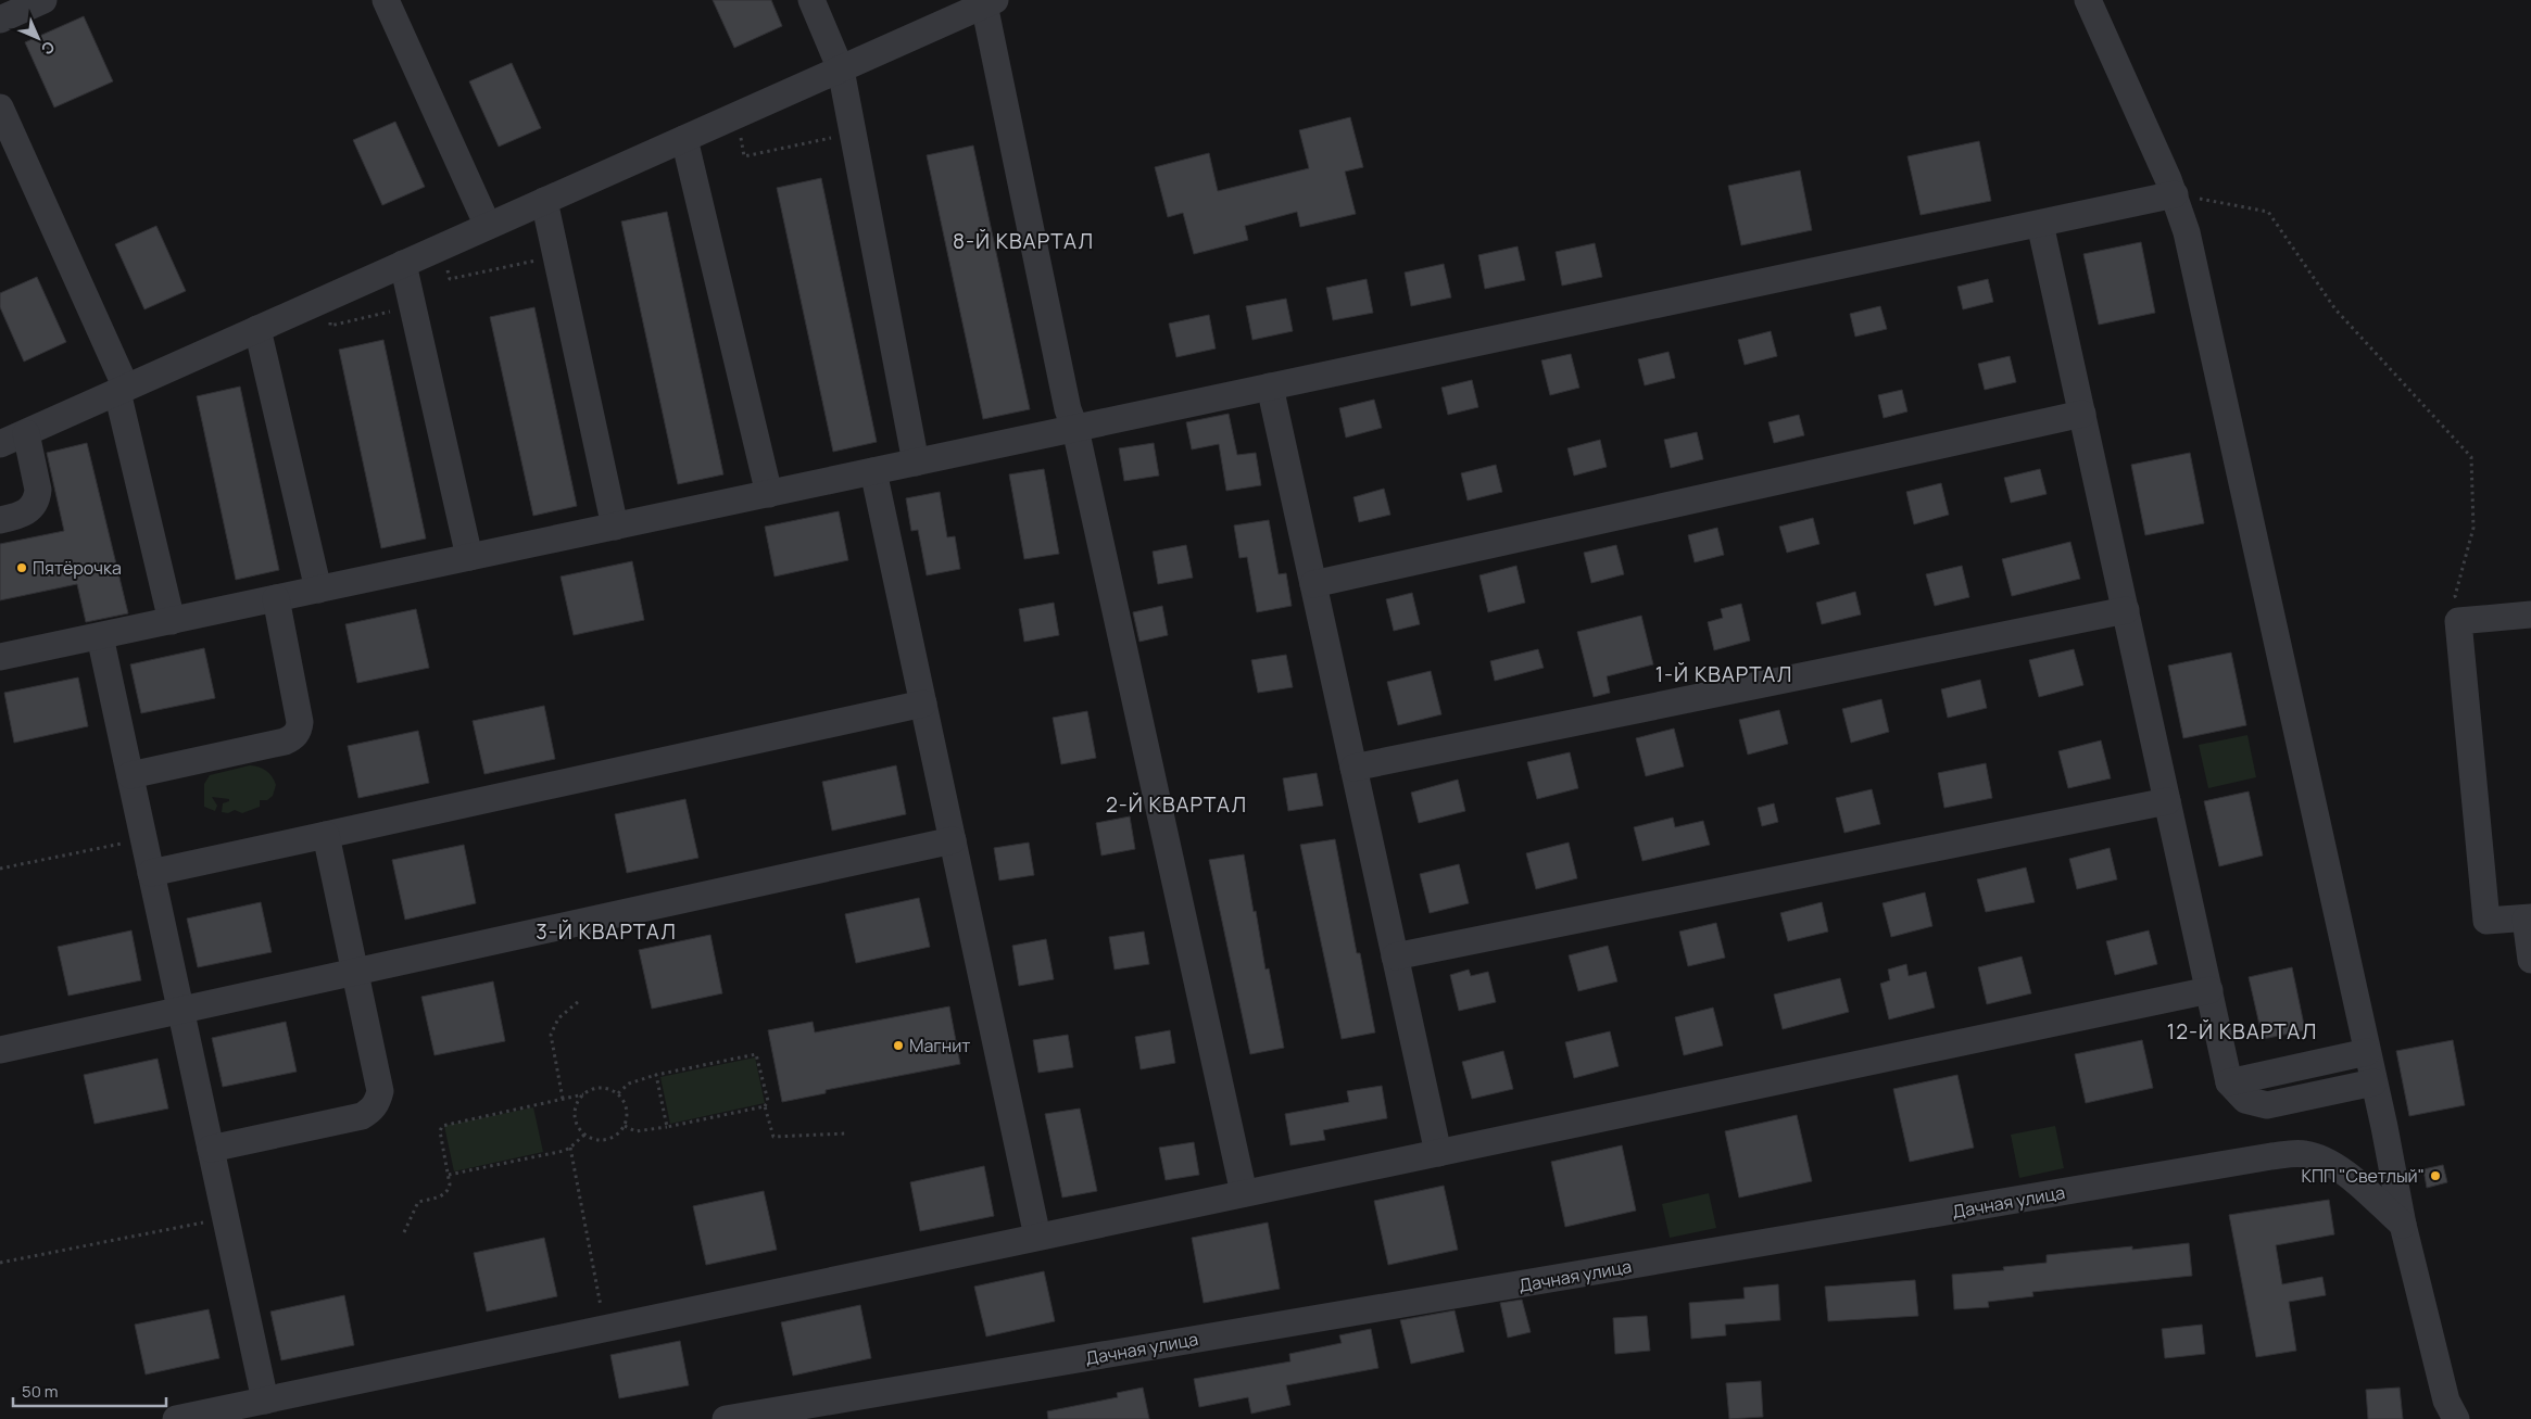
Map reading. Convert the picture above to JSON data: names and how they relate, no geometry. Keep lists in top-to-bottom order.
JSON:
{
  "streets": {
    "street": ["Дачная улица"]
  },
  "districts": [
    "8-Й КВАРТАЛ",
    "1-Й КВАРТАЛ",
    "2-Й КВАРТАЛ",
    "3-Й КВАРТАЛ",
    "12-Й КВАРТАЛ"
  ],
  "places": ["Пятёрочка", "Магнит", "КПП \"Светлый\""],
  "scale_bar": "50 m",
  "north": "bottom right"
}
